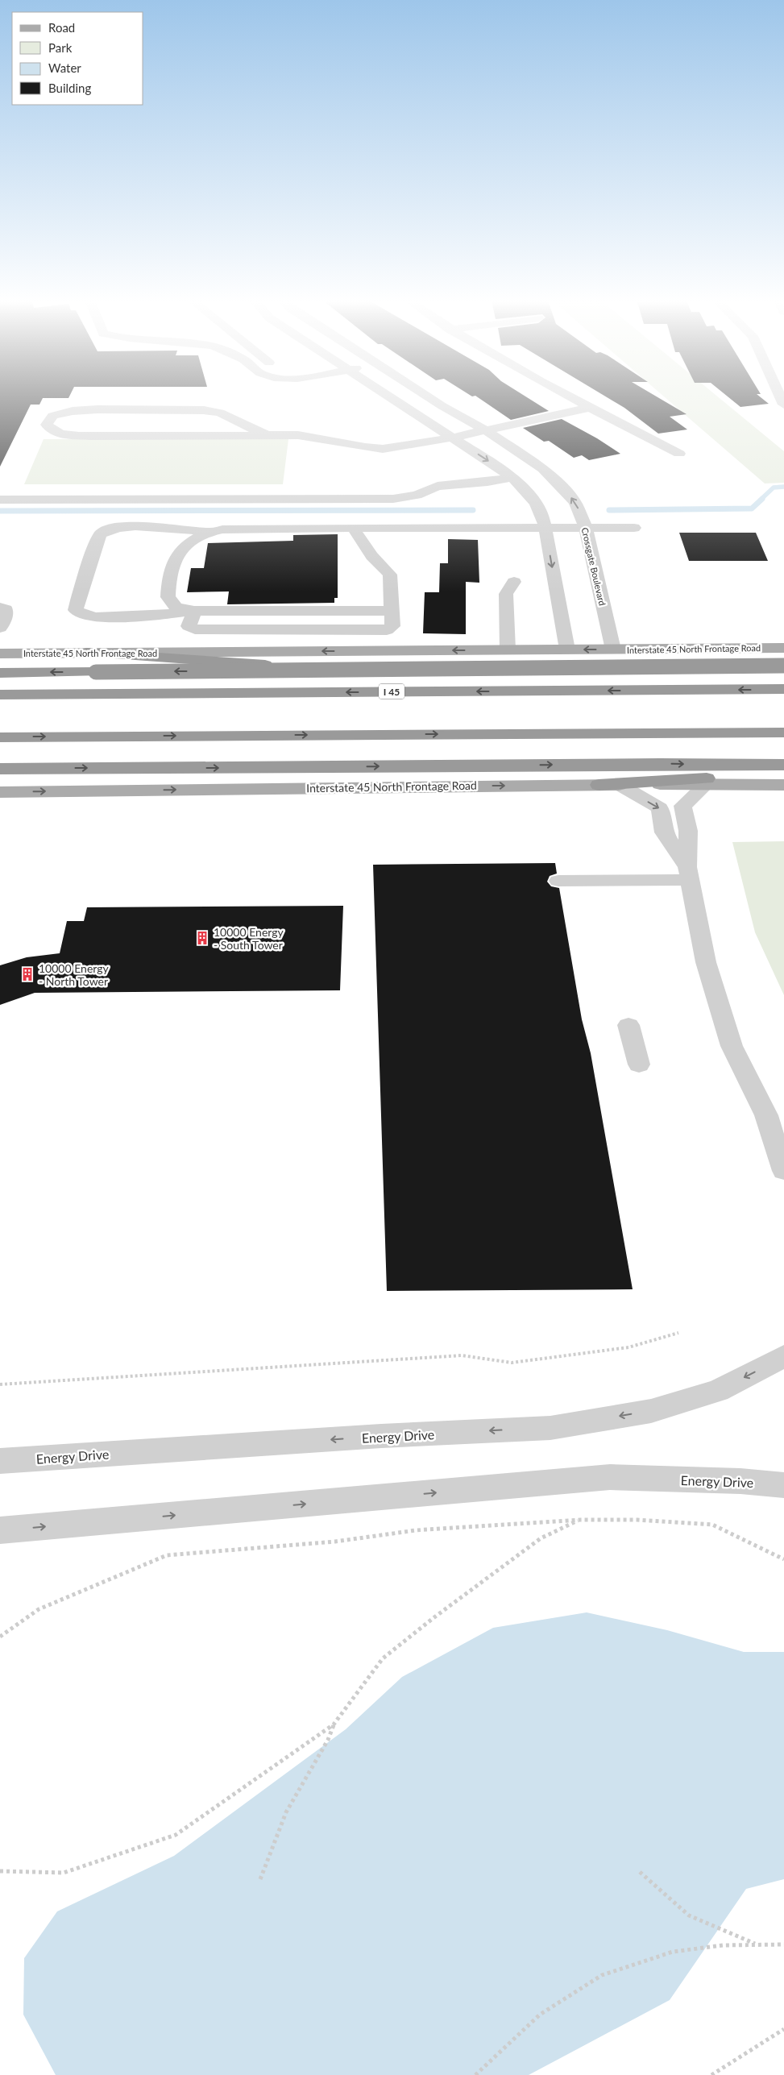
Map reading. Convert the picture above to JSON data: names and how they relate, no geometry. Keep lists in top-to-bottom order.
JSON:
{
  "streets": {
    "highway": ["I 45"],
    "main road": ["Interstate 45 North Frontage Road"],
    "street": ["Crossgate Boulevard", "Energy Drive"]
  },
  "crossings": [
    ["Crossgate Boulevard", "Interstate 45 North Frontage Road"]
  ],
  "places": {
    "building": ["10000 Energy - South Tower", "10000 Energy - North Tower"]
  },
  "legend": [
    "Road",
    "Park",
    "Water",
    "Building"
  ]
}
